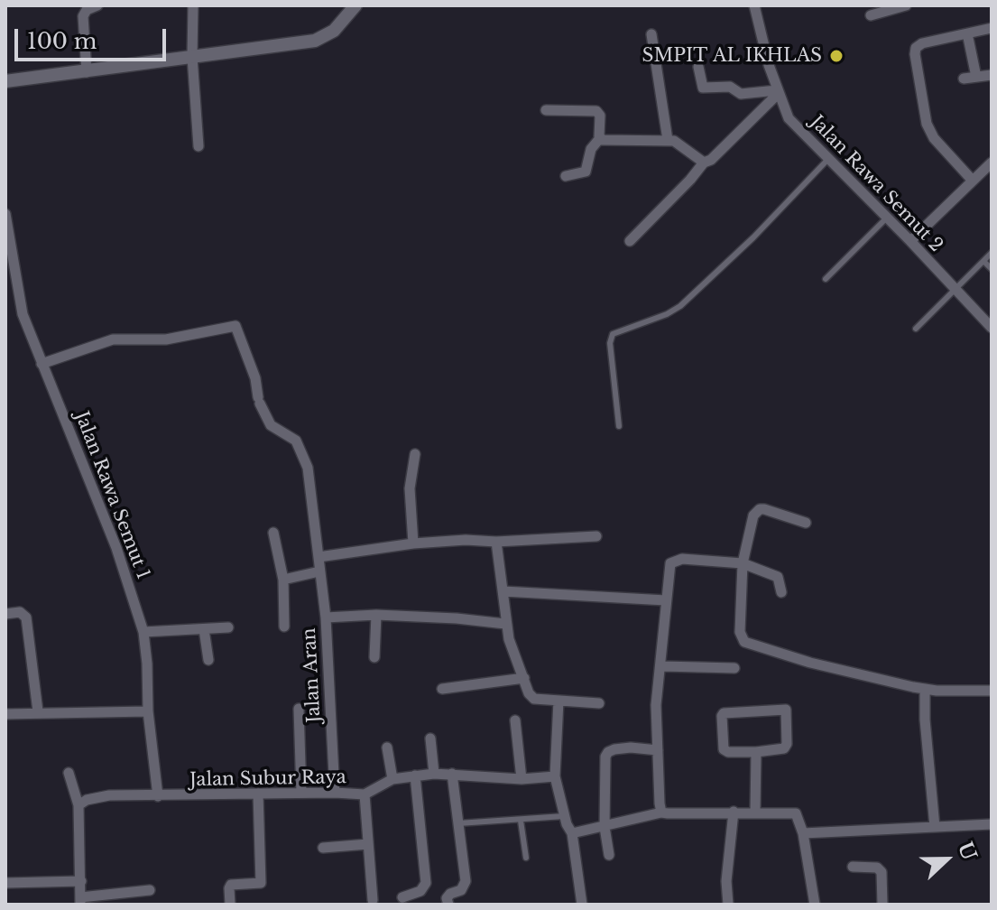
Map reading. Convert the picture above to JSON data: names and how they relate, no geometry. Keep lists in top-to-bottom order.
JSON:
{
  "streets": {
    "street": [
      "Jalan Rawa Semut 2",
      "Jalan Rawa Semut 1",
      "Jalan Aran",
      "Jalan Subur Raya"
    ]
  },
  "crossings": [
    ["Jalan Rawa Semut 1", "Jalan Aran"],
    ["Jalan Rawa Semut 1", "Jalan Subur Raya"],
    ["Jalan Aran", "Jalan Subur Raya"]
  ],
  "places": ["SMPIT AL IKHLAS"],
  "scale_bar": "100 m",
  "north": "right"
}
